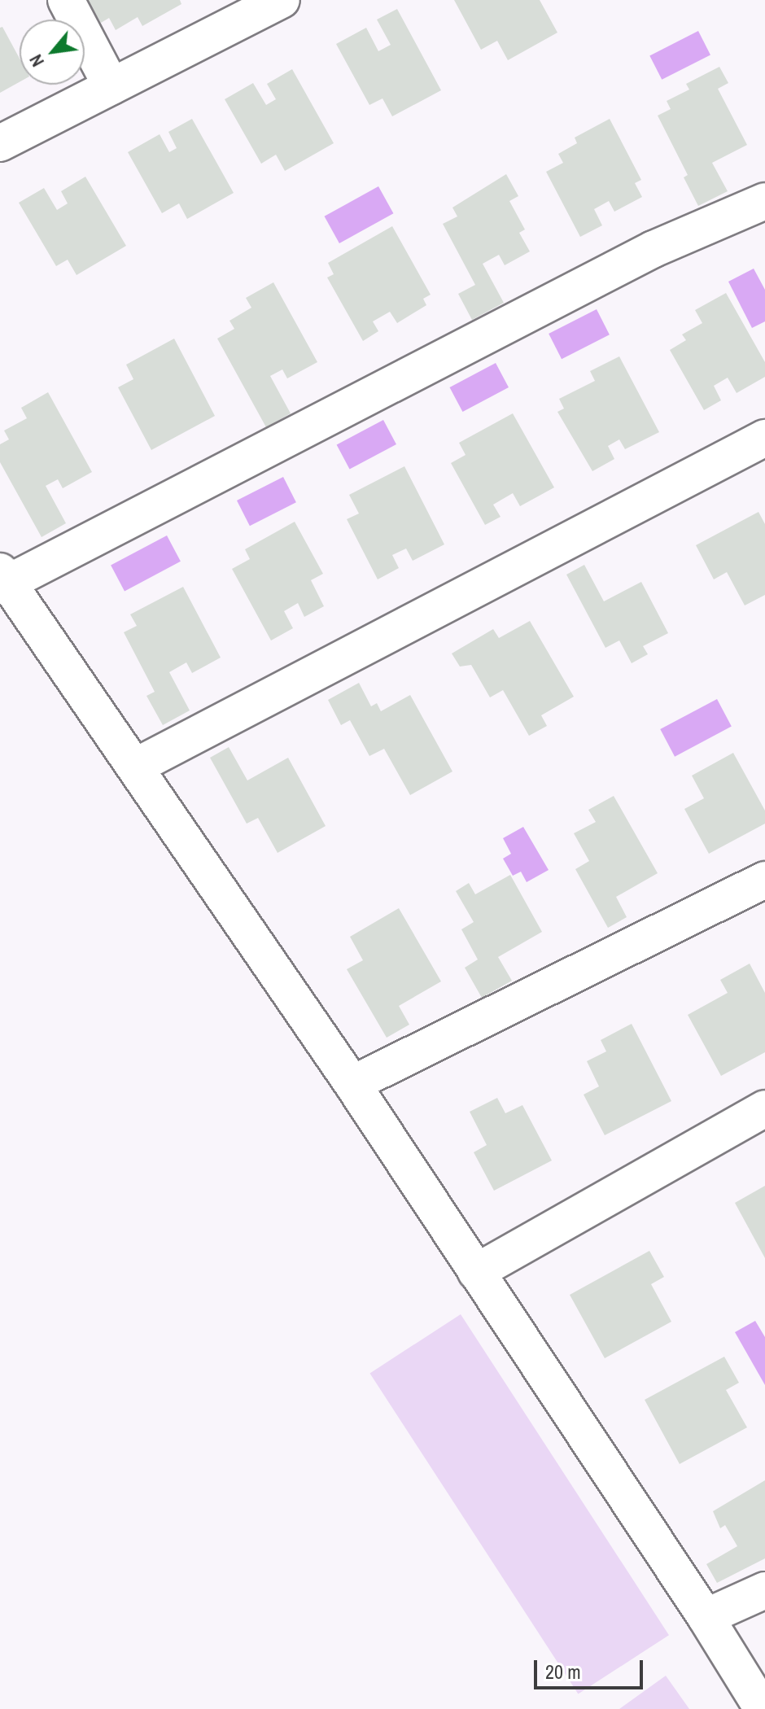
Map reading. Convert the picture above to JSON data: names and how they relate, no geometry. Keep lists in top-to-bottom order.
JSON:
{
  "scale_bar": "20 m",
  "north": "bottom left"
}
